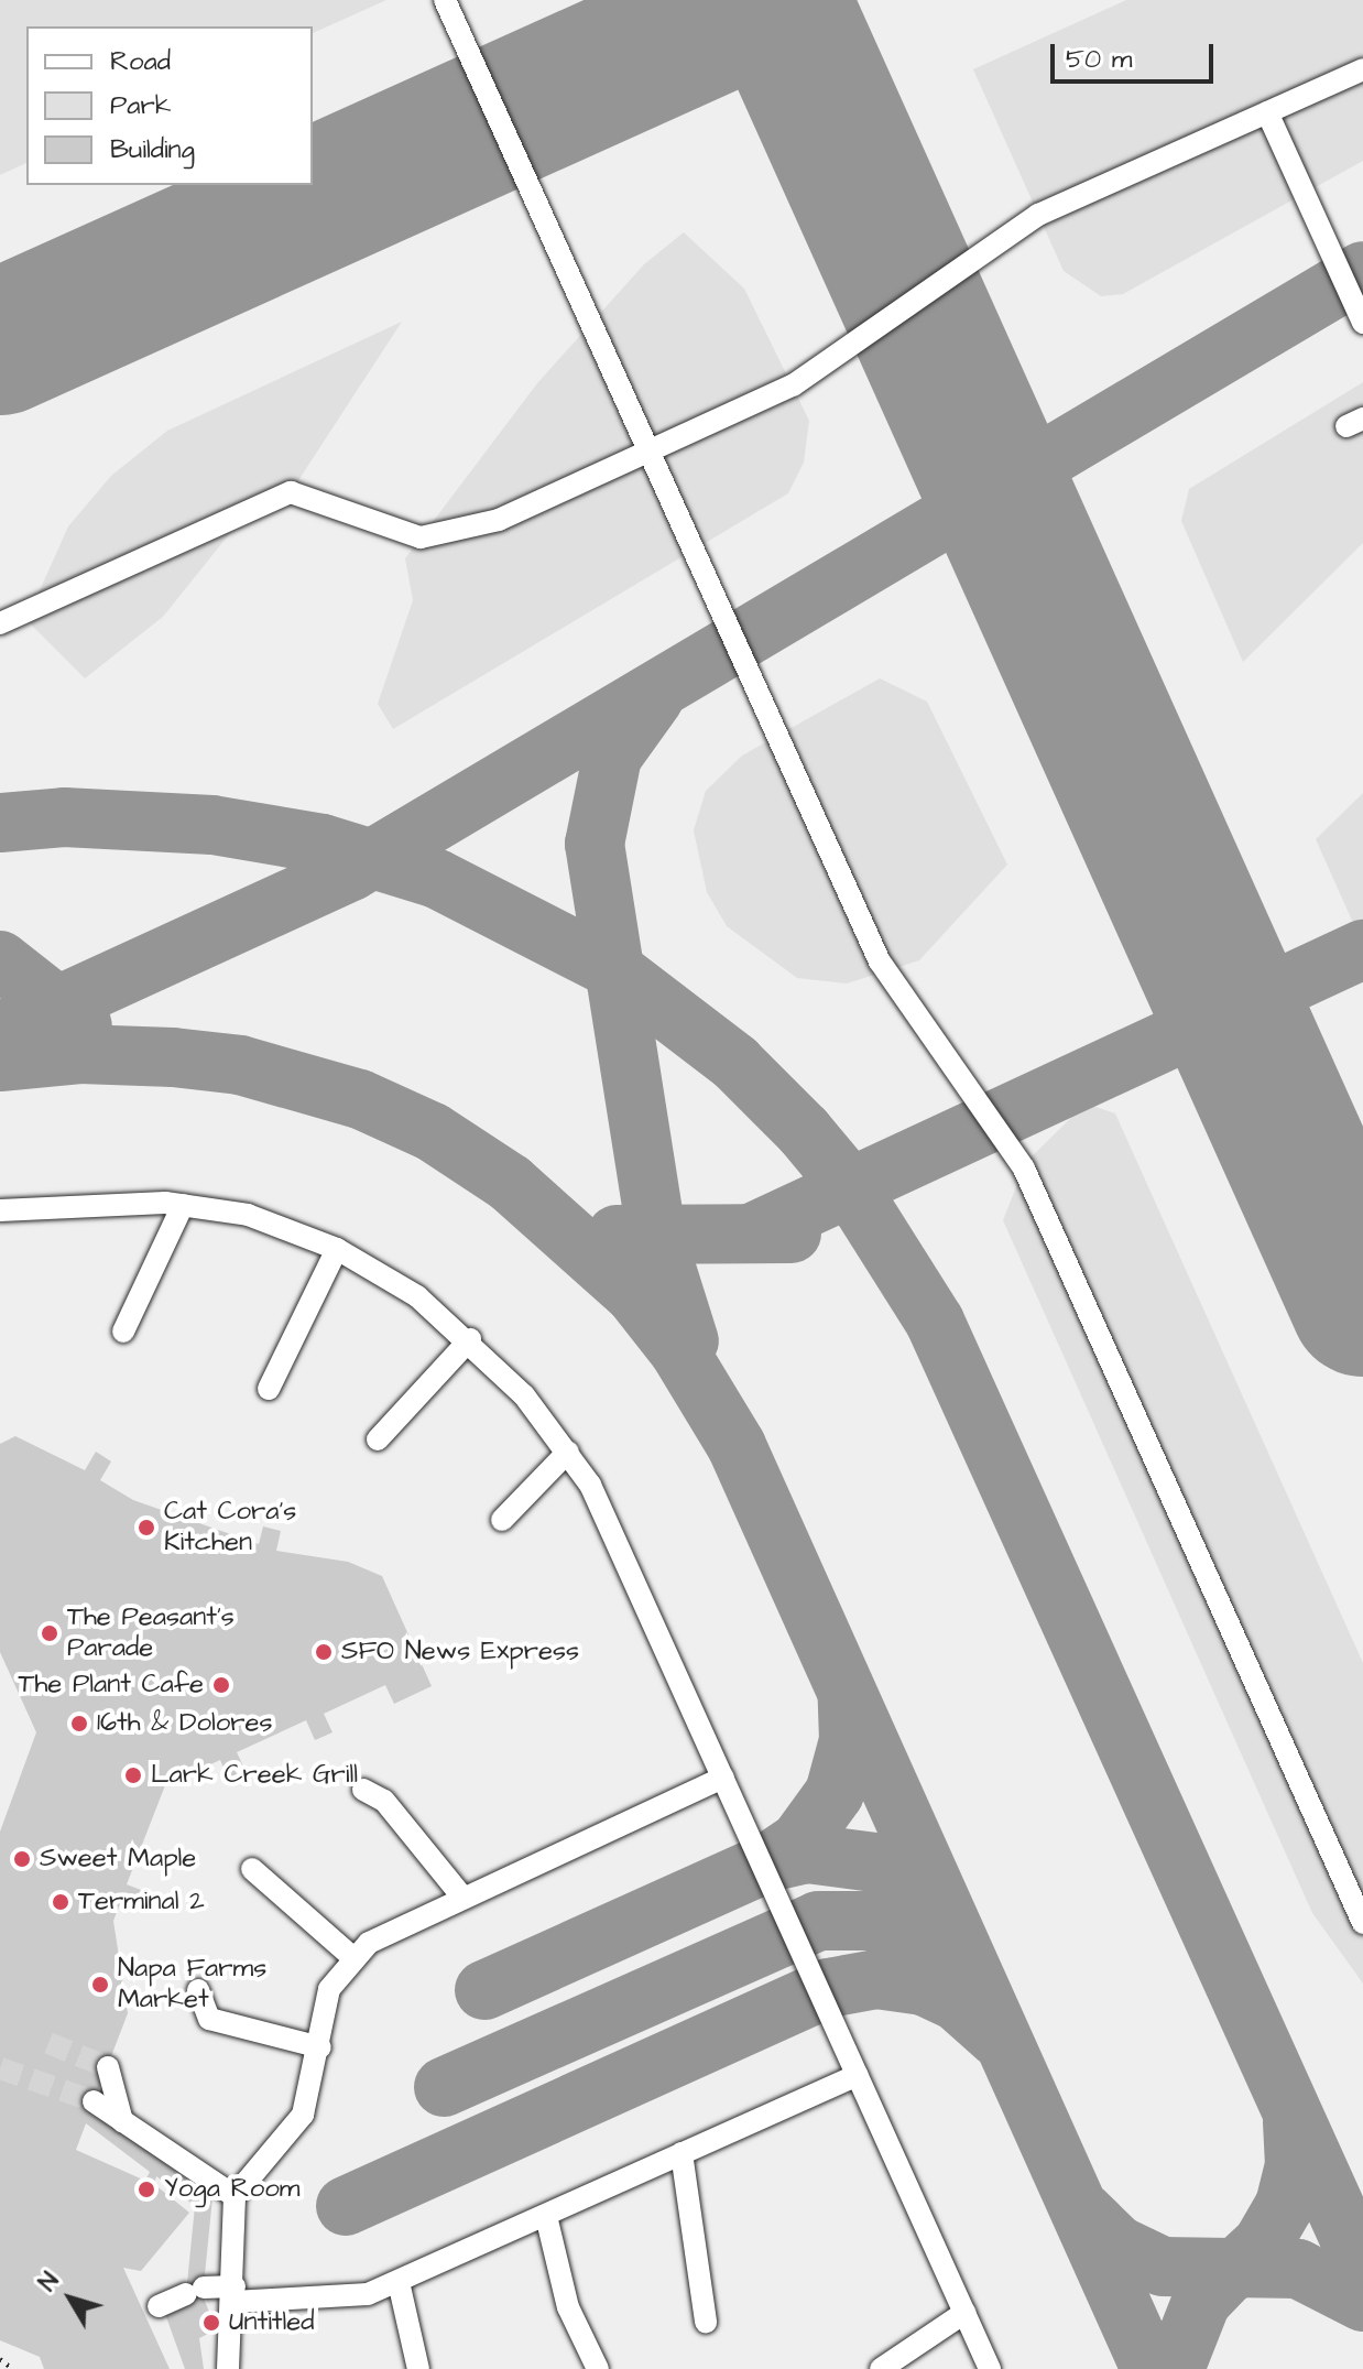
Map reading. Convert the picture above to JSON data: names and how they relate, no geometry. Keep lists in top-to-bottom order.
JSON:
{
  "places": [
    "Cat Cora’s Kitchen",
    "The Peasant's Parade",
    "SFO News Express",
    "The Plant Cafe",
    "16th & Dolores",
    "Lark Creek Grill",
    "Sweet Maple",
    "Terminal 2",
    "Napa Farms Market",
    "Yoga Room",
    "Untitled"
  ],
  "legend": ["Road", "Park", "Building"],
  "scale_bar": "50 m",
  "north": "top left"
}
